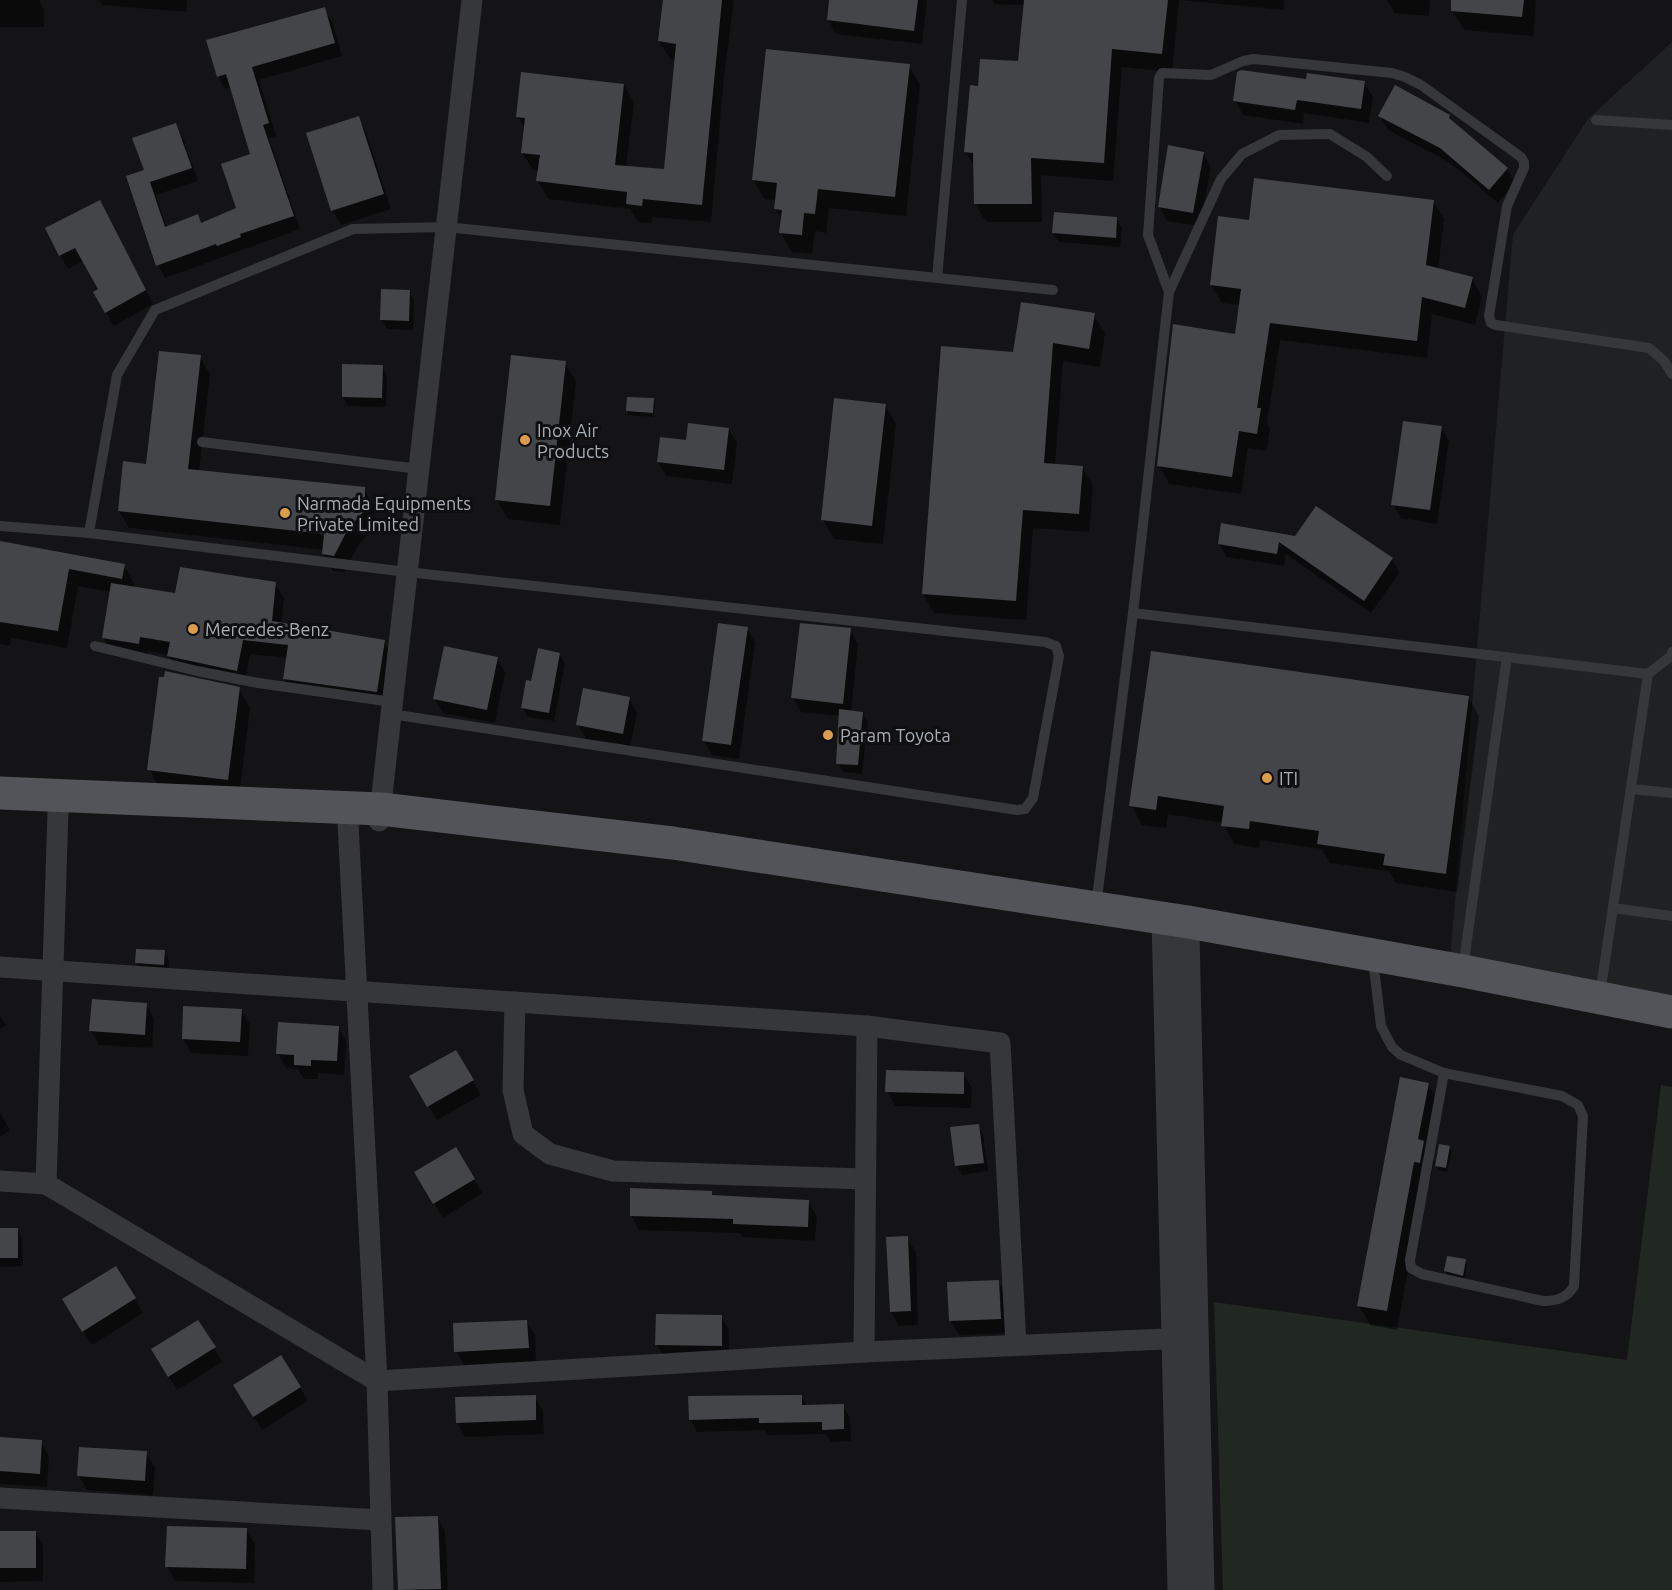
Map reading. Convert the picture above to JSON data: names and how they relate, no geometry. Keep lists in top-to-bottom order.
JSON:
{
  "places": [
    "Inox Air Products",
    "Narmada Equipments Private Limited",
    "Mercedes-Benz",
    "Param Toyota",
    "ITI"
  ]
}
